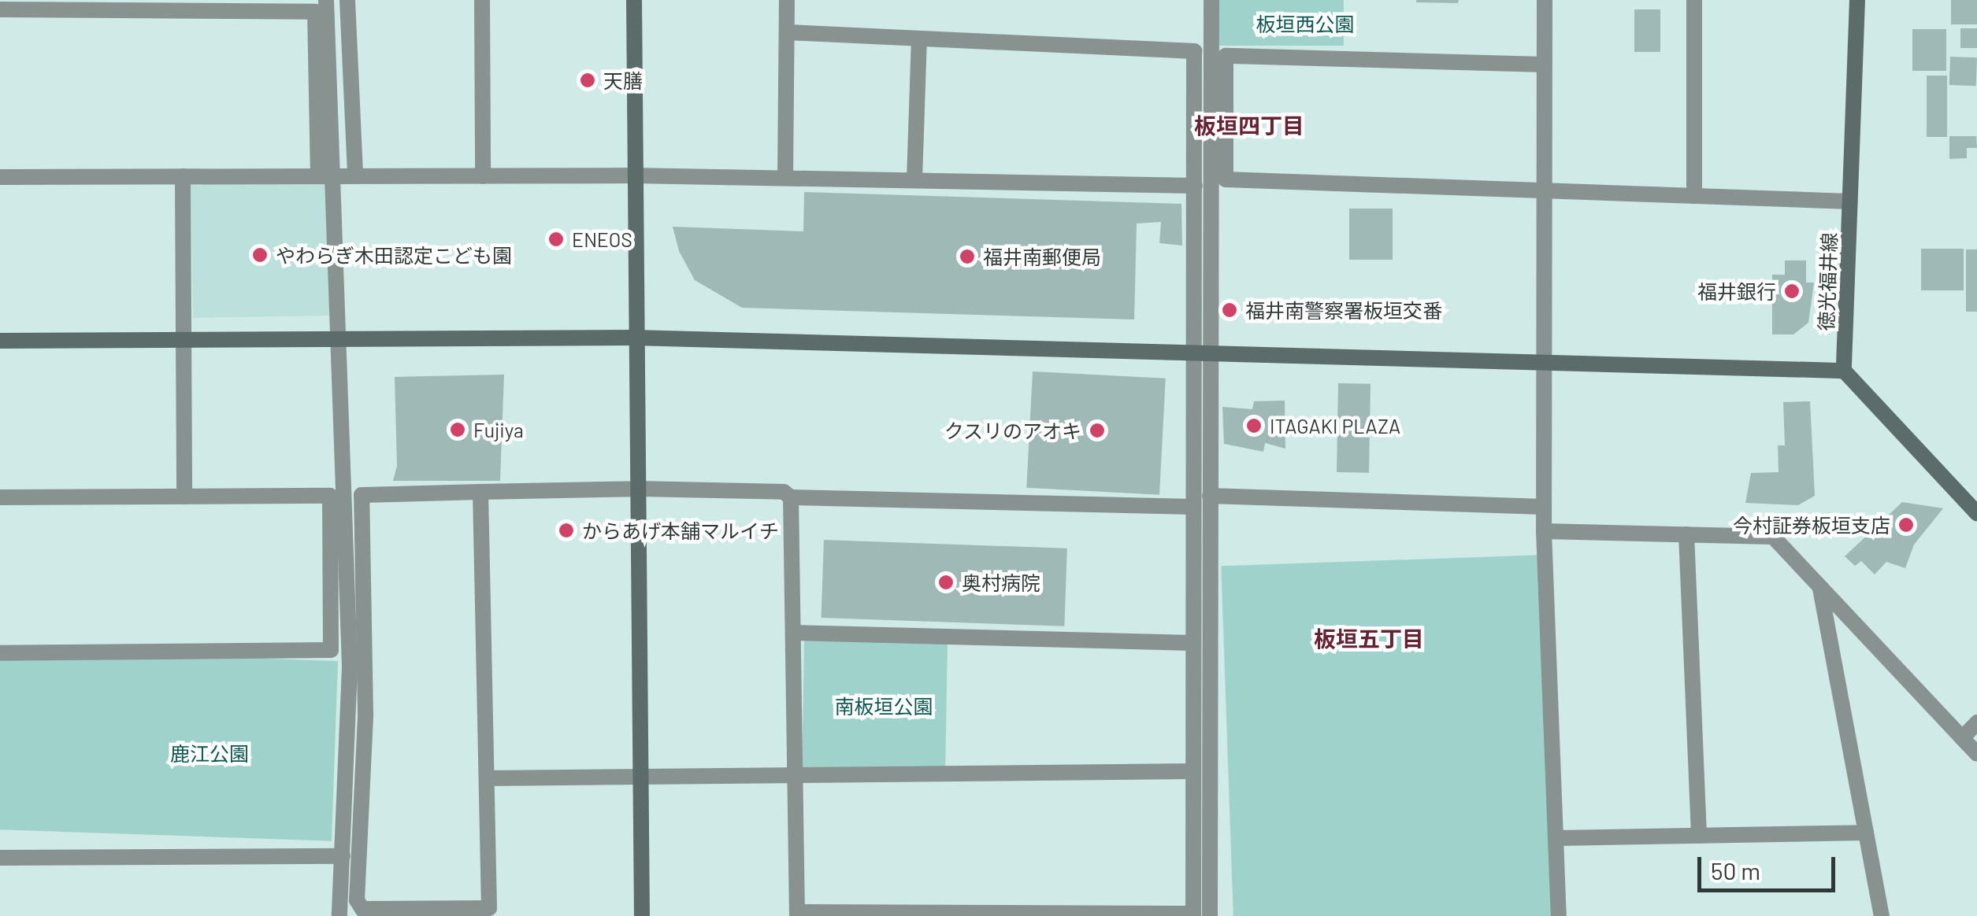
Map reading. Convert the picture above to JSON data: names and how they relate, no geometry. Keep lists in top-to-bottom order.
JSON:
{
  "streets": {
    "street": ["徳光福井線"]
  },
  "districts": ["板垣四丁目", "板垣五丁目"],
  "parks": ["板垣西公園", "南板垣公園", "鹿江公園"],
  "places": [
    "天膳",
    "ENEOS",
    "やわらぎ木田認定こども園",
    "福井南郵便局",
    "福井銀行",
    "福井南警察署板垣交番",
    "ITAGAKI PLAZA",
    "Fujiya",
    "クスリのアオキ",
    "今村証券板垣支店",
    "からあげ本舗マルイチ",
    "奥村病院"
  ],
  "scale_bar": "50 m"
}
